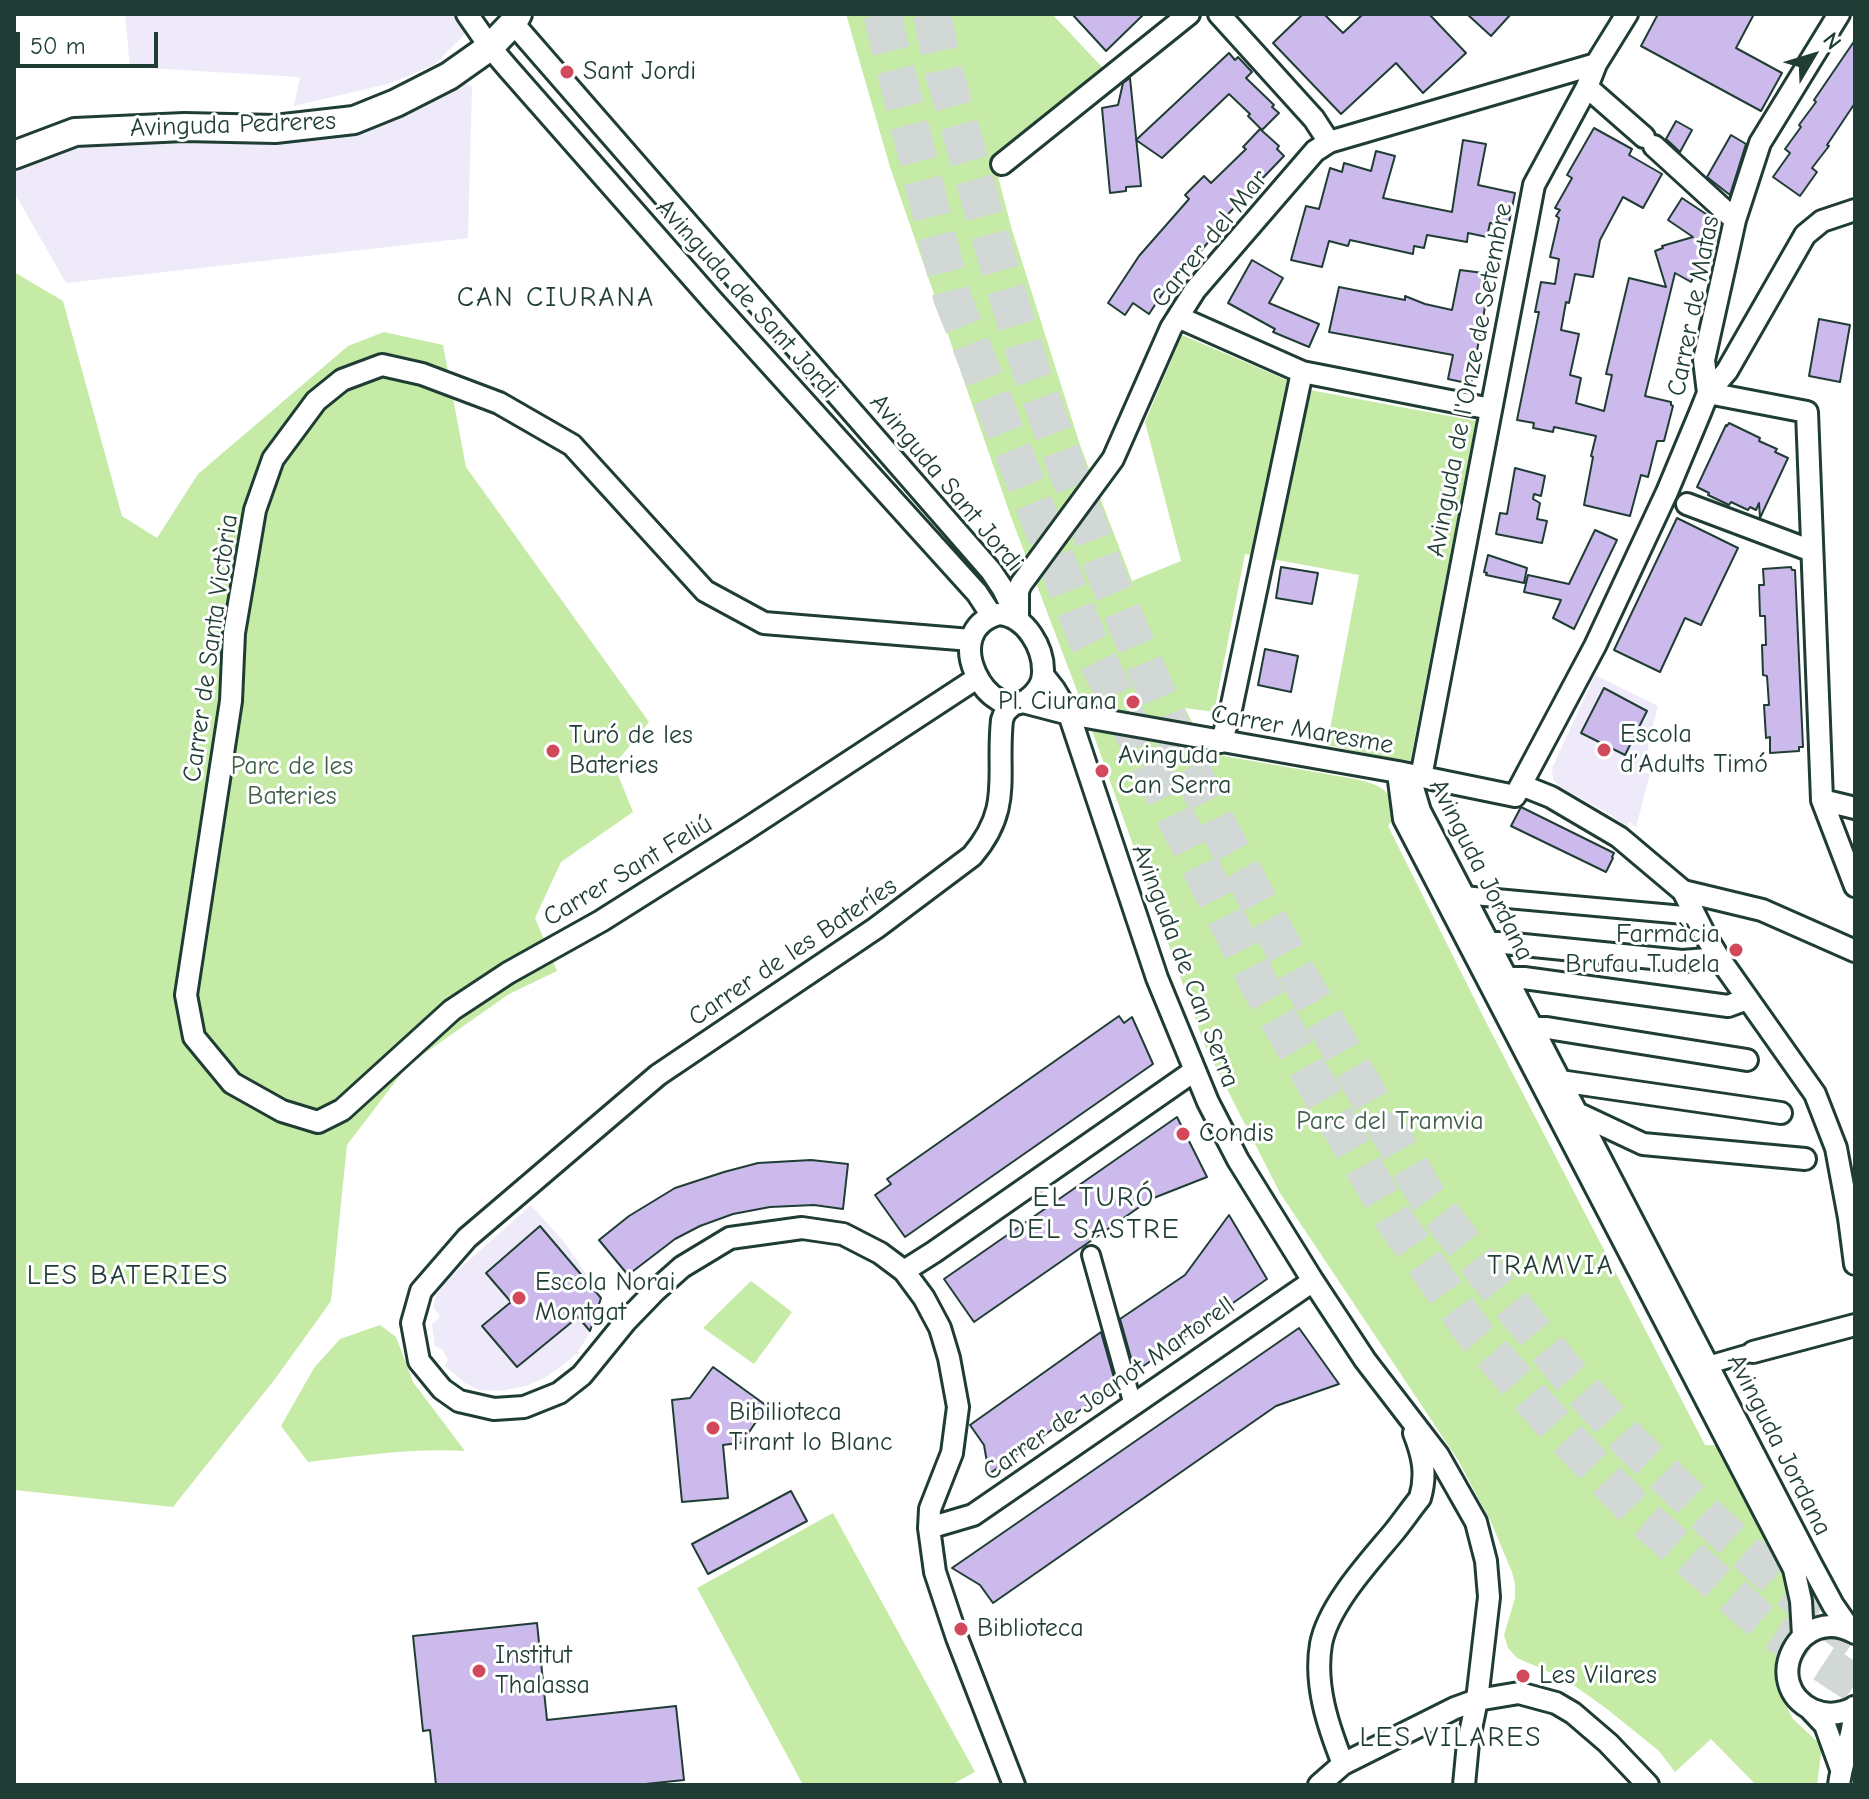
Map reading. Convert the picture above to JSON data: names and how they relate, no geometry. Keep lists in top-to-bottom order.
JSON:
{
  "streets": {
    "street": [
      "Avinguda Pedreres",
      "Carrer del Mar",
      "Avinguda de Sant Jordi",
      "Carrer de Matas",
      "Avinguda de l'Onze de Setembre",
      "Avinguda Sant Jordi",
      "Carrer de Santa Victòria",
      "Carrer Maresme",
      "Avinguda Jordana",
      "Carrer Sant Feliú",
      "Carrer de les Bateríes",
      "Avinguda de Can Serra",
      "Carrer de Joanot Martorell"
    ]
  },
  "crossings": [
    ["Avinguda Pedreres", "Avinguda de Sant Jordi"],
    ["Avinguda Pedreres", "Avinguda Sant Jordi"],
    ["Carrer del Mar", "Avinguda de Sant Jordi"],
    ["Carrer del Mar", "Avinguda de l'Onze de Setembre"],
    ["Carrer del Mar", "Avinguda Sant Jordi"],
    ["Carrer del Mar", "Carrer de Santa Victòria"],
    ["Carrer del Mar", "Carrer Maresme"],
    ["Carrer del Mar", "Carrer Sant Feliú"],
    ["Carrer del Mar", "Carrer de les Bateríes"],
    ["Avinguda de Sant Jordi", "Avinguda Sant Jordi"],
    ["Avinguda de Sant Jordi", "Carrer de Santa Victòria"],
    ["Avinguda de Sant Jordi", "Carrer Maresme"],
    ["Avinguda de Sant Jordi", "Carrer Sant Feliú"],
    ["Avinguda de Sant Jordi", "Carrer de les Bateríes"],
    ["Carrer de Matas", "Carrer Maresme"],
    ["Avinguda de l'Onze de Setembre", "Carrer Maresme"],
    ["Avinguda Sant Jordi", "Carrer de Santa Victòria"],
    ["Avinguda Sant Jordi", "Carrer Maresme"],
    ["Avinguda Sant Jordi", "Carrer Sant Feliú"],
    ["Avinguda Sant Jordi", "Carrer de les Bateríes"],
    ["Carrer de Santa Victòria", "Carrer Maresme"],
    ["Carrer de Santa Victòria", "Carrer Sant Feliú"],
    ["Carrer de Santa Victòria", "Carrer de les Bateríes"],
    ["Carrer Maresme", "Avinguda Jordana"],
    ["Carrer Maresme", "Carrer Sant Feliú"],
    ["Carrer Maresme", "Carrer de les Bateríes"],
    ["Carrer Maresme", "Avinguda de Can Serra"],
    ["Carrer Sant Feliú", "Carrer de les Bateríes"],
    ["Avinguda de Can Serra", "Carrer de Joanot Martorell"]
  ],
  "districts": [
    "CAN CIURANA",
    "EL TURÓ DEL SASTRE",
    "TRAMVIA",
    "LES BATERIES",
    "LES VILARES"
  ],
  "parks": ["Parc de les Bateries", "Parc del Tramvia"],
  "places": [
    "Sant Jordi",
    "Pl. Ciurana",
    "Escola d’Adults Timó",
    "Turó de les Bateries",
    "Avinguda Can Serra",
    "Farmàcia Brufau Tudela",
    "Condis",
    "Escola Norai Montgat",
    "Bibilioteca Tirant lo Blanc",
    "Biblioteca",
    "Institut Thalassa",
    "Les Vilares"
  ],
  "scale_bar": "50 m",
  "north": "top right"
}
